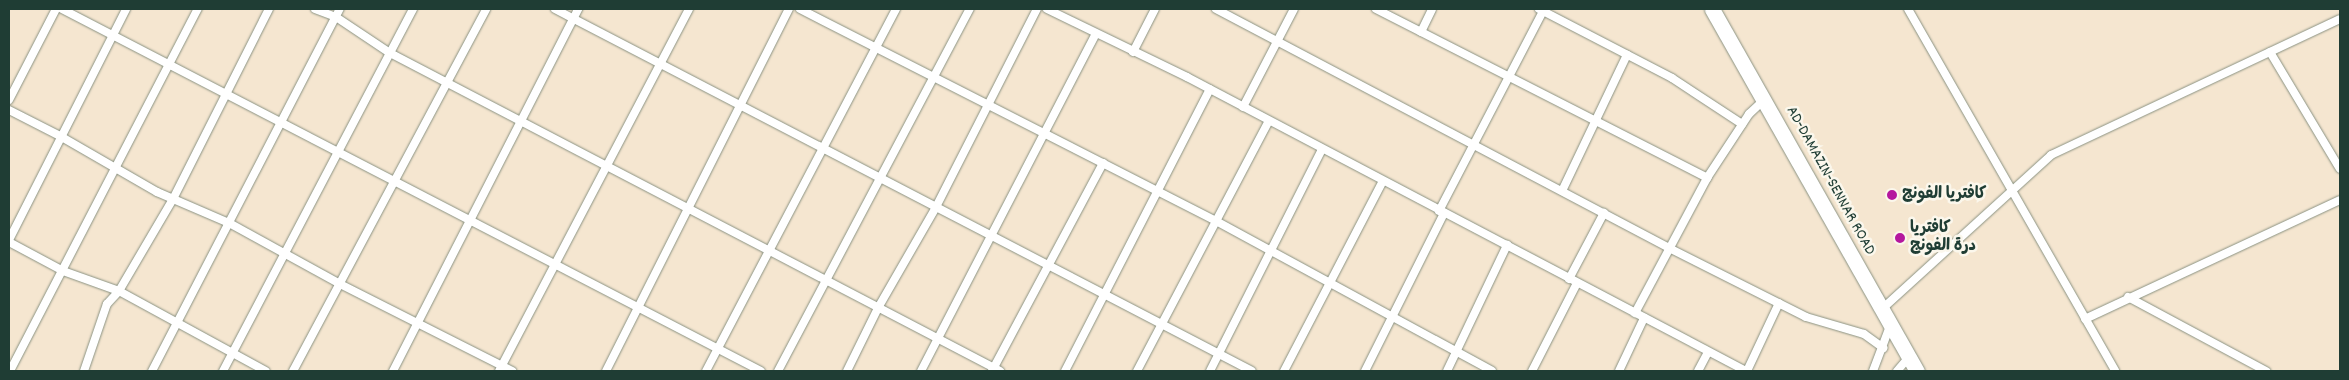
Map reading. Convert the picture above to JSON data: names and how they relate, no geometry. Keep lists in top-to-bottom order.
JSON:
{
  "streets": {
    "highway": ["AD-DAMAZIN-SENNAR ROAD"]
  },
  "places": ["كافتريا الفونج", "كافتريا درة الفونج"]
}
